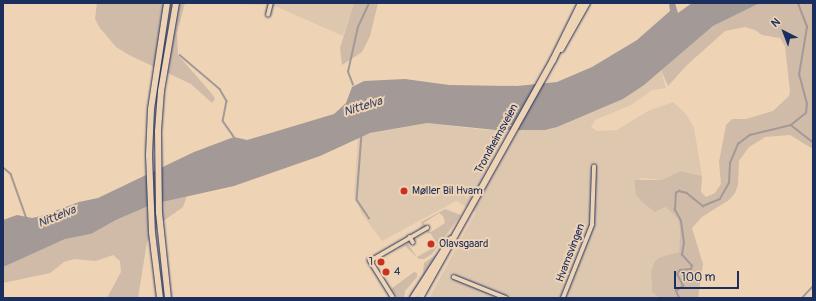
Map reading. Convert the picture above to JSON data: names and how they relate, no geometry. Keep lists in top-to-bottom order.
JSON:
{
  "streets": {
    "highway": ["Trondheimsveien"],
    "street": ["Hvamsvingen"]
  },
  "water": ["Nittelva"],
  "places": [
    "Møller Bil Hvam",
    "Olavsgaard",
    "1",
    "4"
  ],
  "scale_bar": "100 m",
  "north": "top left"
}
